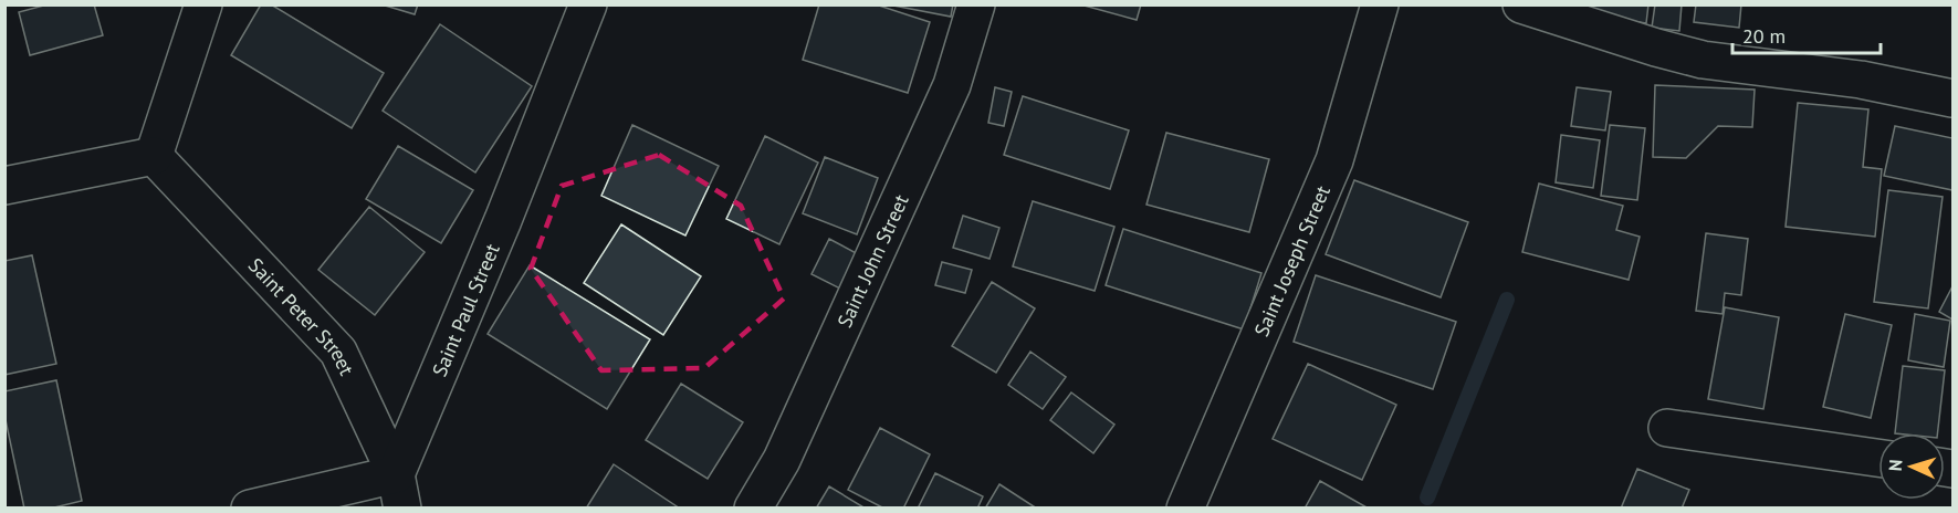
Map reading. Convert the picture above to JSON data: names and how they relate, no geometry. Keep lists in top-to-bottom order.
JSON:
{
  "streets": {
    "street": [
      "Saint John Street",
      "Saint Joseph Street",
      "Saint Paul Street",
      "Saint Peter Street"
    ]
  },
  "crossings": [
    ["Saint Paul Street", "Saint Peter Street"]
  ],
  "scale_bar": "20 m",
  "north": "left"
}
